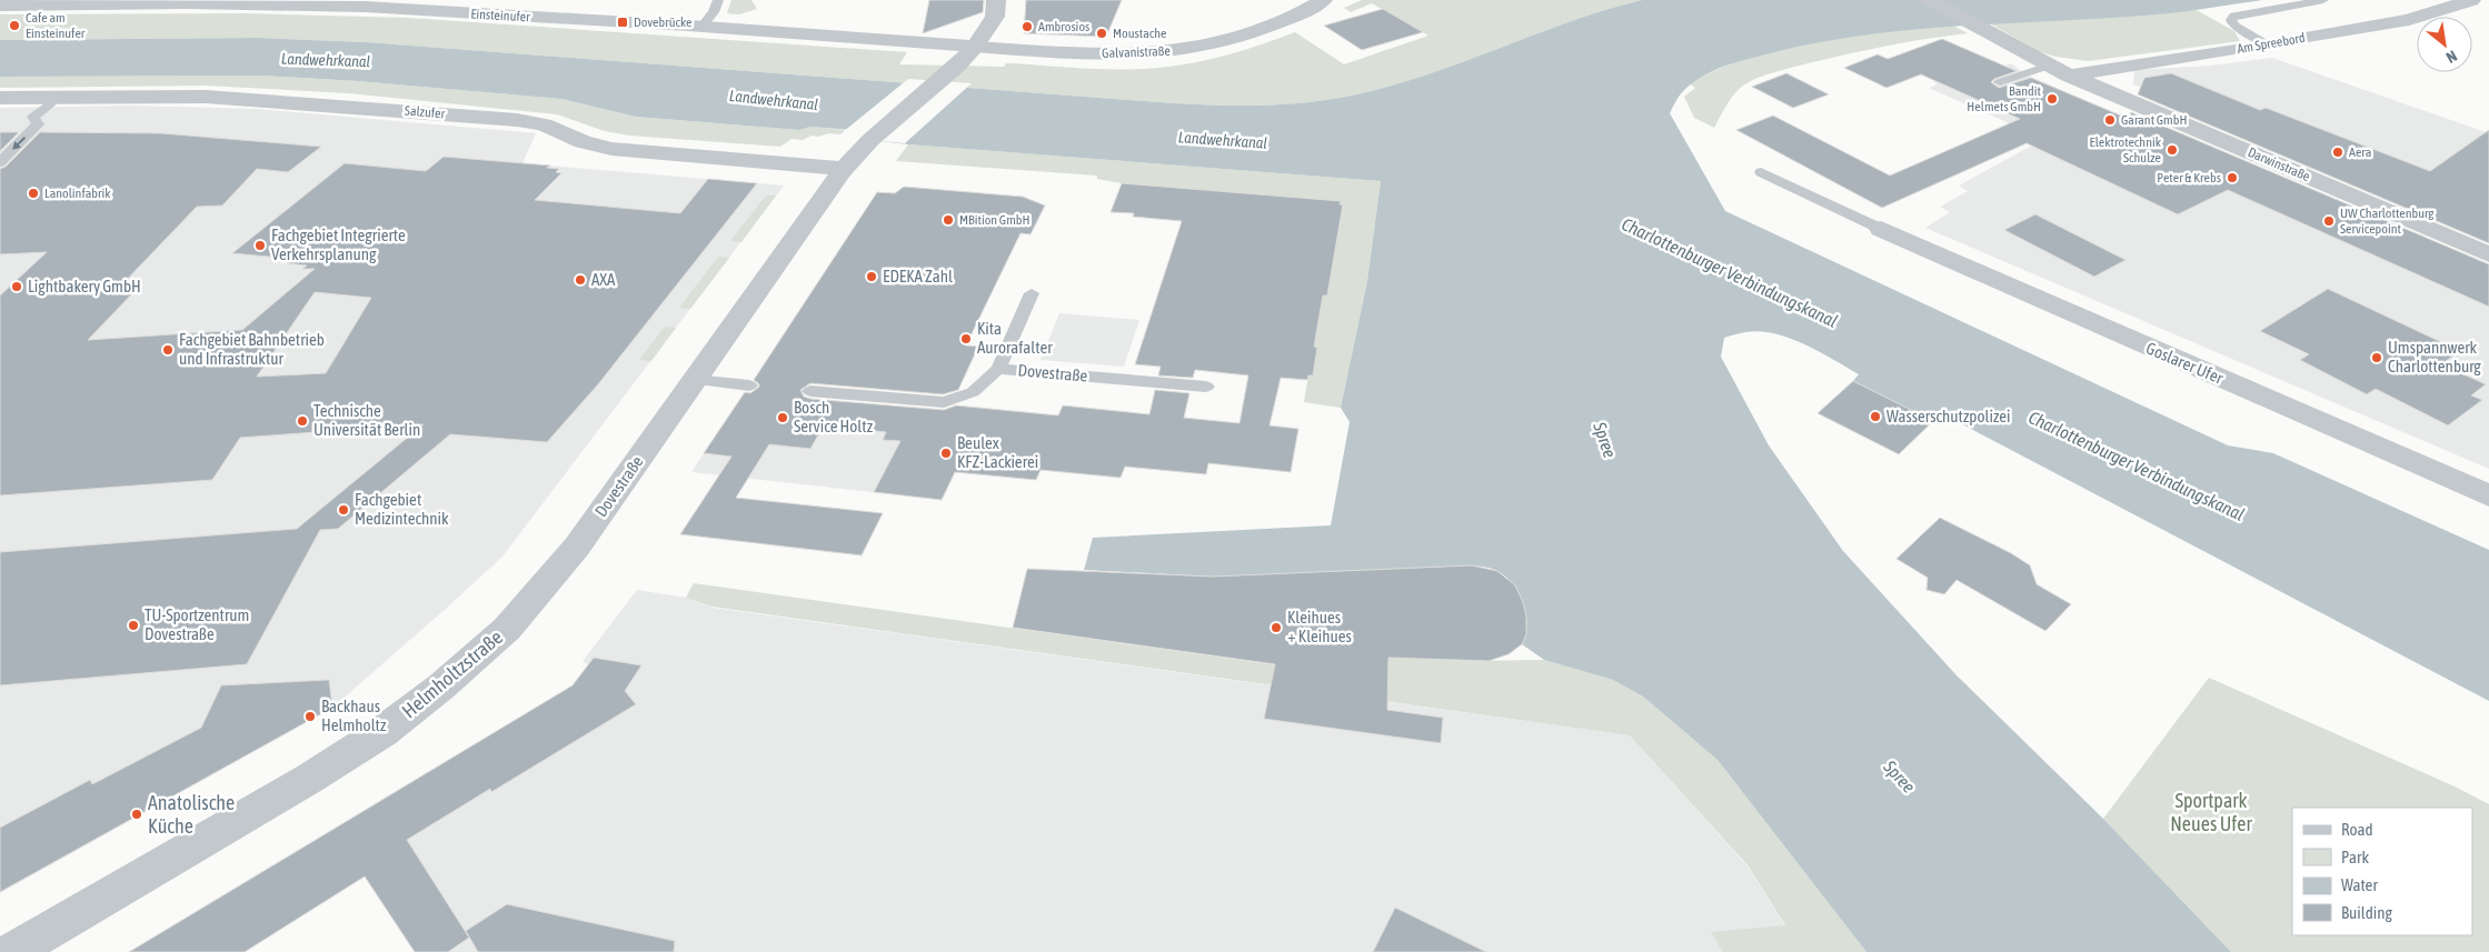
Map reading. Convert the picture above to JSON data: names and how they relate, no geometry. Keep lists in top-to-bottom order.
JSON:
{
  "streets": {
    "street": [
      "Einsteinufer",
      "Am Spreebord",
      "Galvanistraße",
      "Salzufer",
      "Darwinstraße",
      "Goslarer Ufer",
      "Dovestraße",
      "Helmholtzstraße"
    ]
  },
  "crossings": [
    ["Einsteinufer", "Galvanistraße"],
    ["Einsteinufer", "Dovestraße"],
    ["Am Spreebord", "Darwinstraße"],
    ["Galvanistraße", "Dovestraße"],
    ["Salzufer", "Dovestraße"],
    ["Dovestraße", "Helmholtzstraße"]
  ],
  "water": ["Landwehrkanal", "Charlottenburger Verbindungskanal", "Spree"],
  "parks": ["Sportpark Neues Ufer"],
  "places": {
    "transit": ["Dovebrücke"],
    "other": [
      "Cafe am Einsteinufer",
      "Ambrosios",
      "Moustache",
      "Bandit Helmets GmbH",
      "Garant GmbH",
      "Elektrotechnik Schulze",
      "Aera",
      "Peter & Krebs",
      "Lanolinfabrik",
      "MBition GmbH",
      "UW Charlottenburg Servicepoint",
      "Fachgebiet Integrierte Verkehrsplanung",
      "EDEKA Zahl",
      "AXA",
      "Lightbakery GmbH",
      "Kita Aurorafalter",
      "Fachgebiet Bahnbetrieb und Infrastruktur",
      "Umspannwerk Charlottenburg",
      "Wasserschutzpolizei",
      "Bosch Service Holtz",
      "Technische Universität Berlin",
      "Beulex KFZ-Lackierei",
      "Fachgebiet Medizintechnik",
      "TU-Sportzentrum Dovestraße",
      "Kleihues + Kleihues",
      "Backhaus Helmholtz",
      "Anatolische Küche"
    ]
  },
  "legend": [
    "Road",
    "Park",
    "Water",
    "Building"
  ],
  "north": "bottom right"
}
